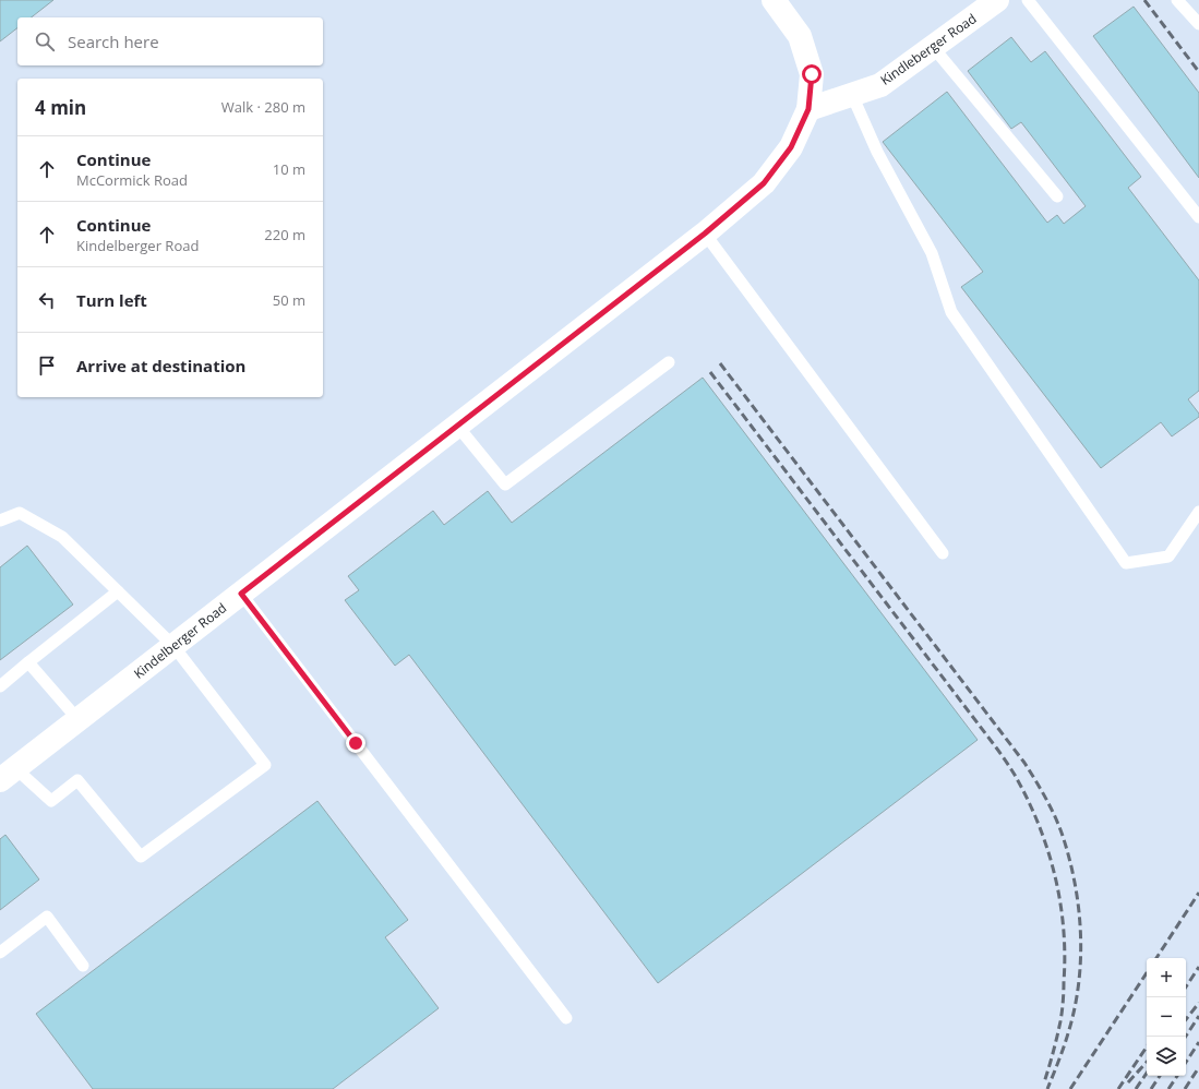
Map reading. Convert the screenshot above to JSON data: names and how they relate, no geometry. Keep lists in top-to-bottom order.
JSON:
{
  "streets": {
    "street": ["Kindleberger Road", "Kindelberger Road"]
  },
  "crossings": [
    ["Kindleberger Road", "Kindelberger Road"]
  ],
  "page": {
    "search": "Search here",
    "heading": ["4 min", "Walk · 280 m"],
    "list": [
      ["Continue", "McCormick Road", "10 m"],
      ["Continue", "Kindelberger Road", "220 m"],
      ["Turn left", "50 m"],
      "Arrive at destination"
    ],
    "map_buttons": ["+", "−"]
  }
}
